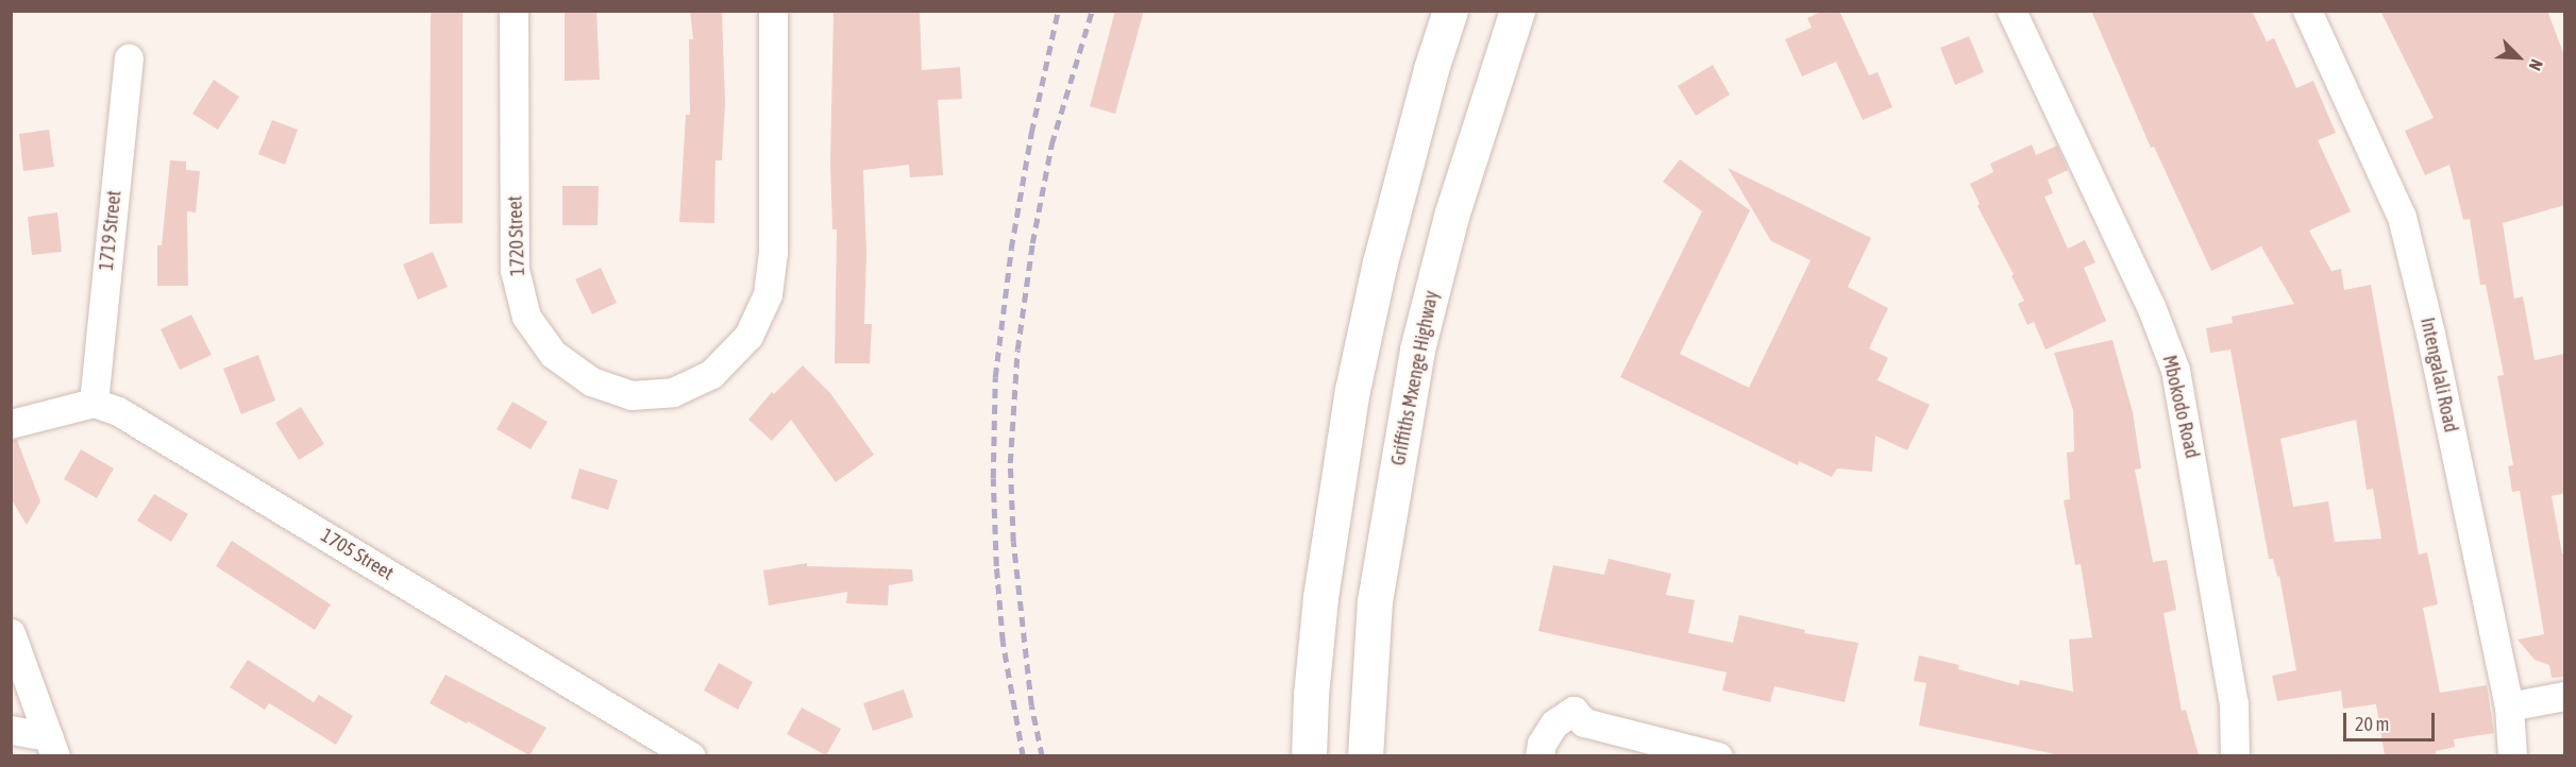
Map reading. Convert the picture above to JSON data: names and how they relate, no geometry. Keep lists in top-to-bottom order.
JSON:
{
  "streets": {
    "street": [
      "1719 Street",
      "1720 Street",
      "Intengalali Road",
      "Griffiths Mxenge Highway",
      "Mbokodo Road",
      "1705 Street"
    ]
  },
  "crossings": [
    ["1719 Street", "1705 Street"]
  ],
  "scale_bar": "20 m",
  "north": "bottom right"
}
